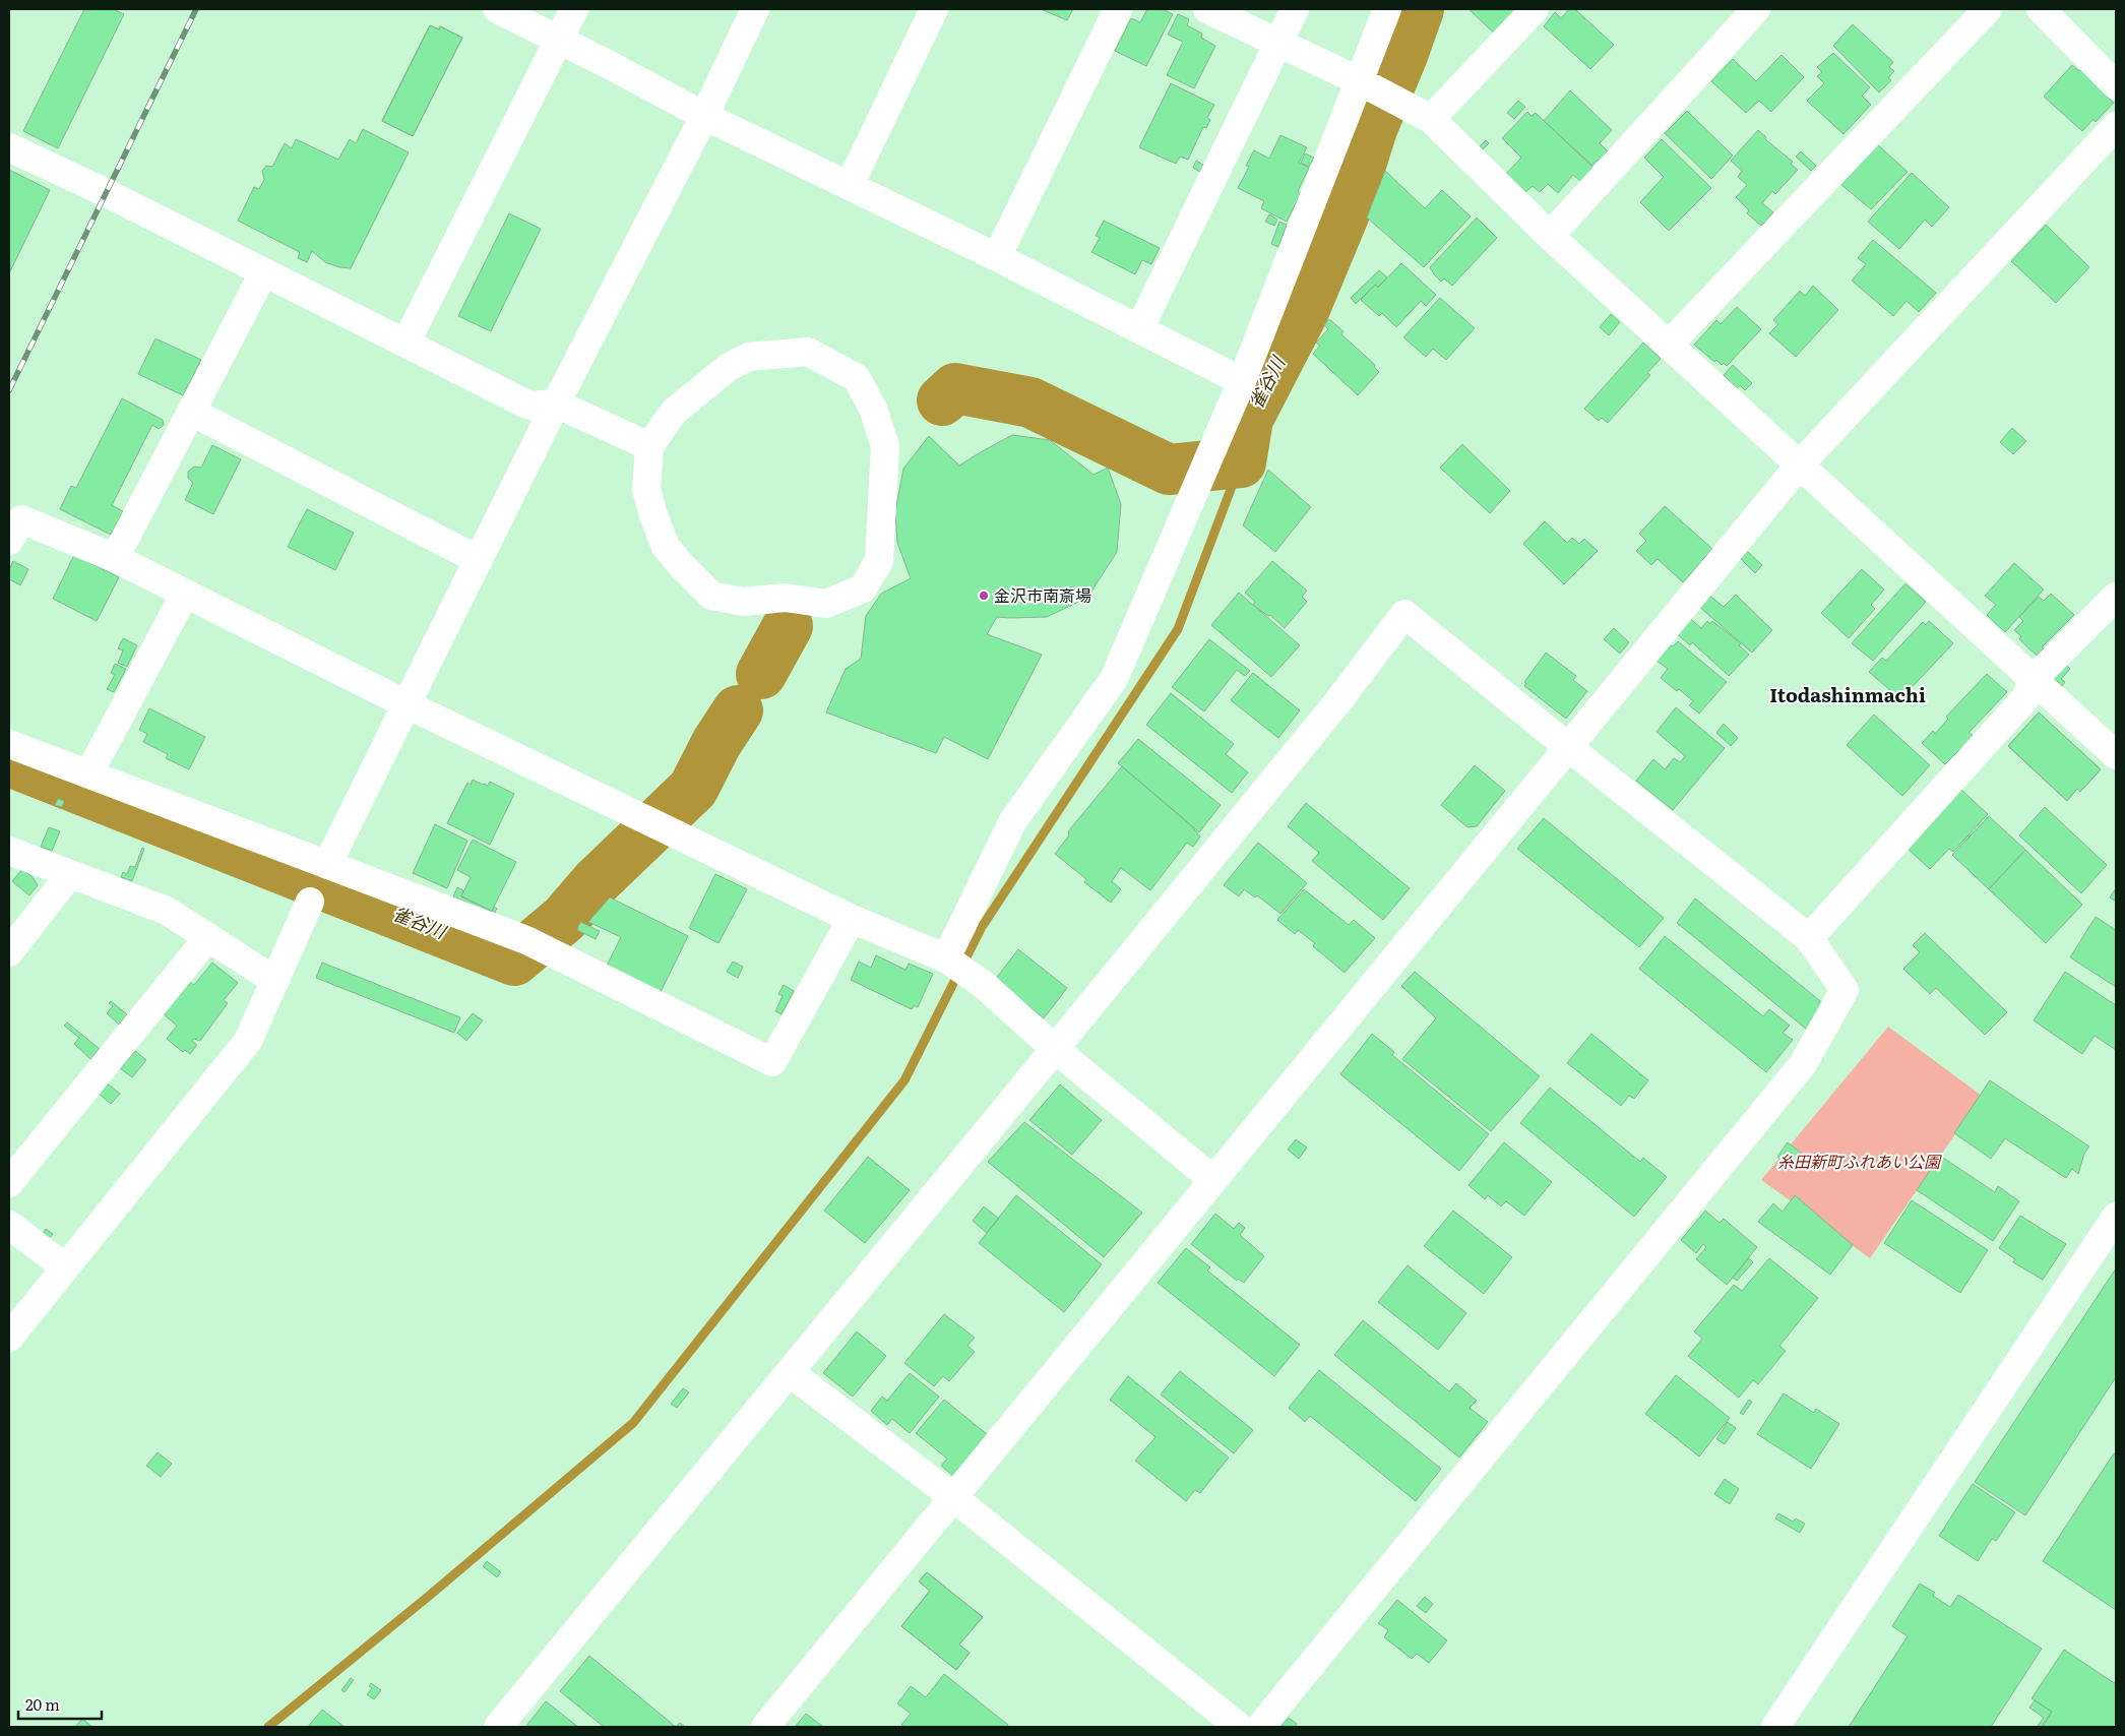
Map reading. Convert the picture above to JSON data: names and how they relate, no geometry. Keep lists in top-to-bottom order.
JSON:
{
  "districts": ["Itodashinmachi"],
  "water": ["雀谷川"],
  "parks": ["糸田新町ふれあい公園"],
  "places": ["金沢市南斎場"],
  "scale_bar": "20 m"
}
